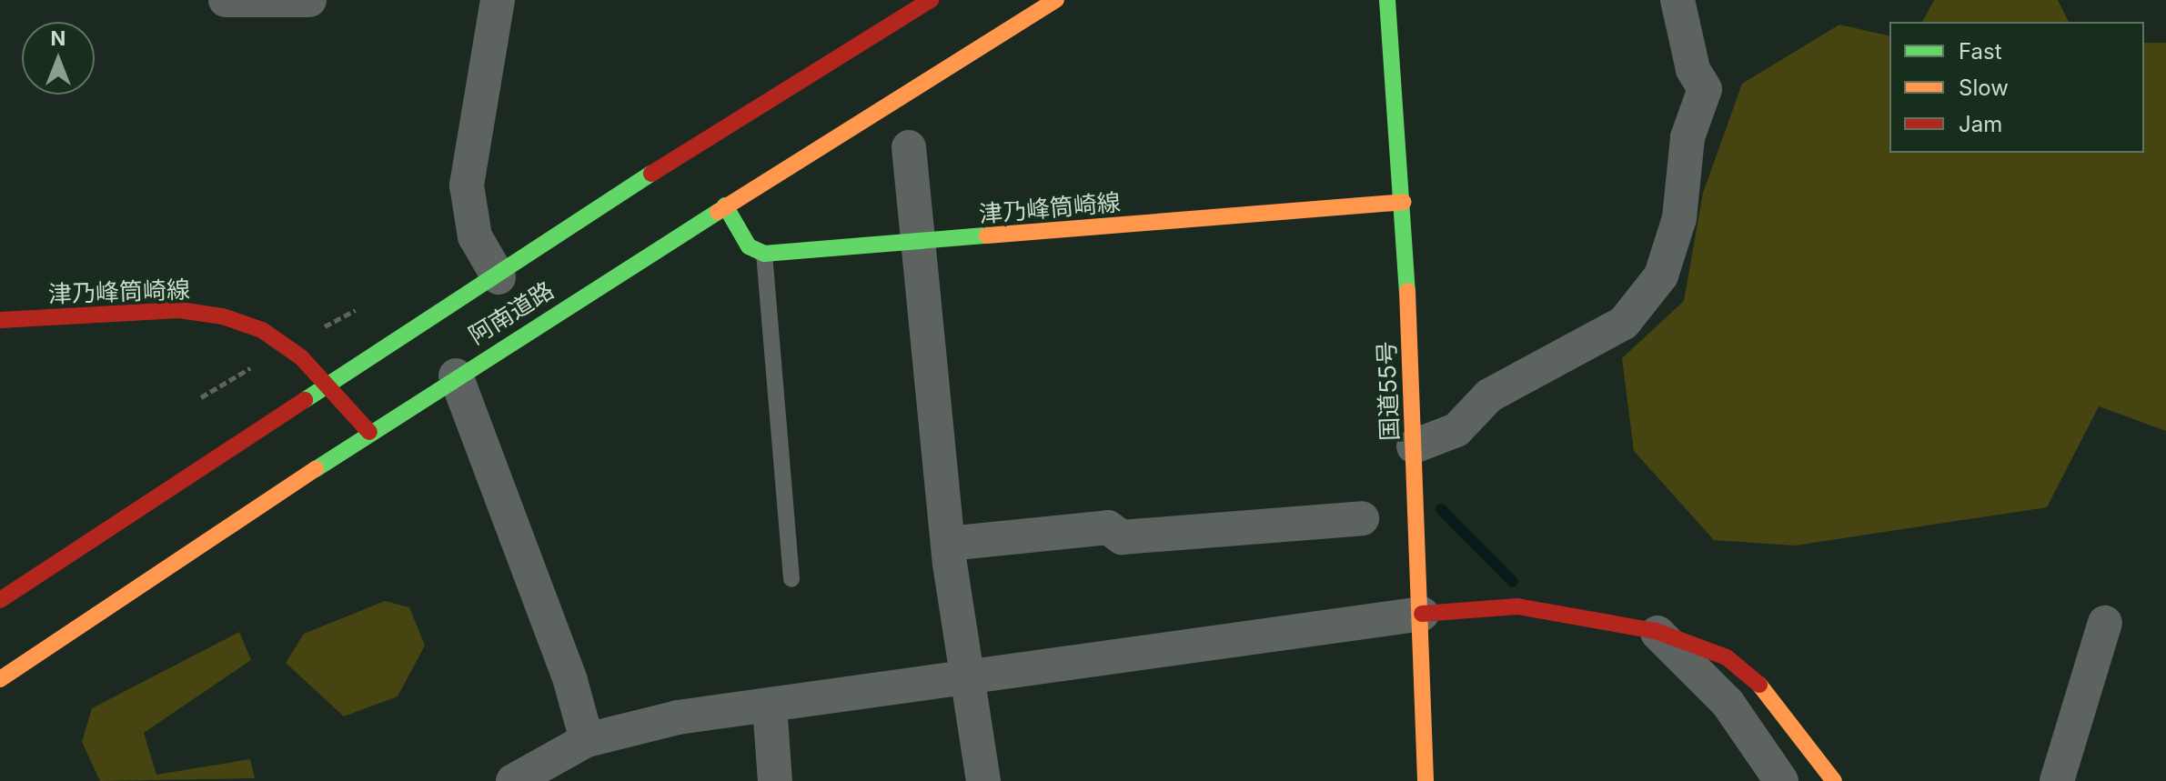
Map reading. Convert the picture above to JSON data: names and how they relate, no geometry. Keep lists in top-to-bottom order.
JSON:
{
  "streets": {
    "main road": ["津乃峰筒崎線", "阿南道路", "国道55号"]
  },
  "crossings": [
    ["津乃峰筒崎線", "阿南道路"],
    ["津乃峰筒崎線", "国道55号"]
  ],
  "legend": ["Fast", "Slow", "Jam"],
  "north": "top"
}
